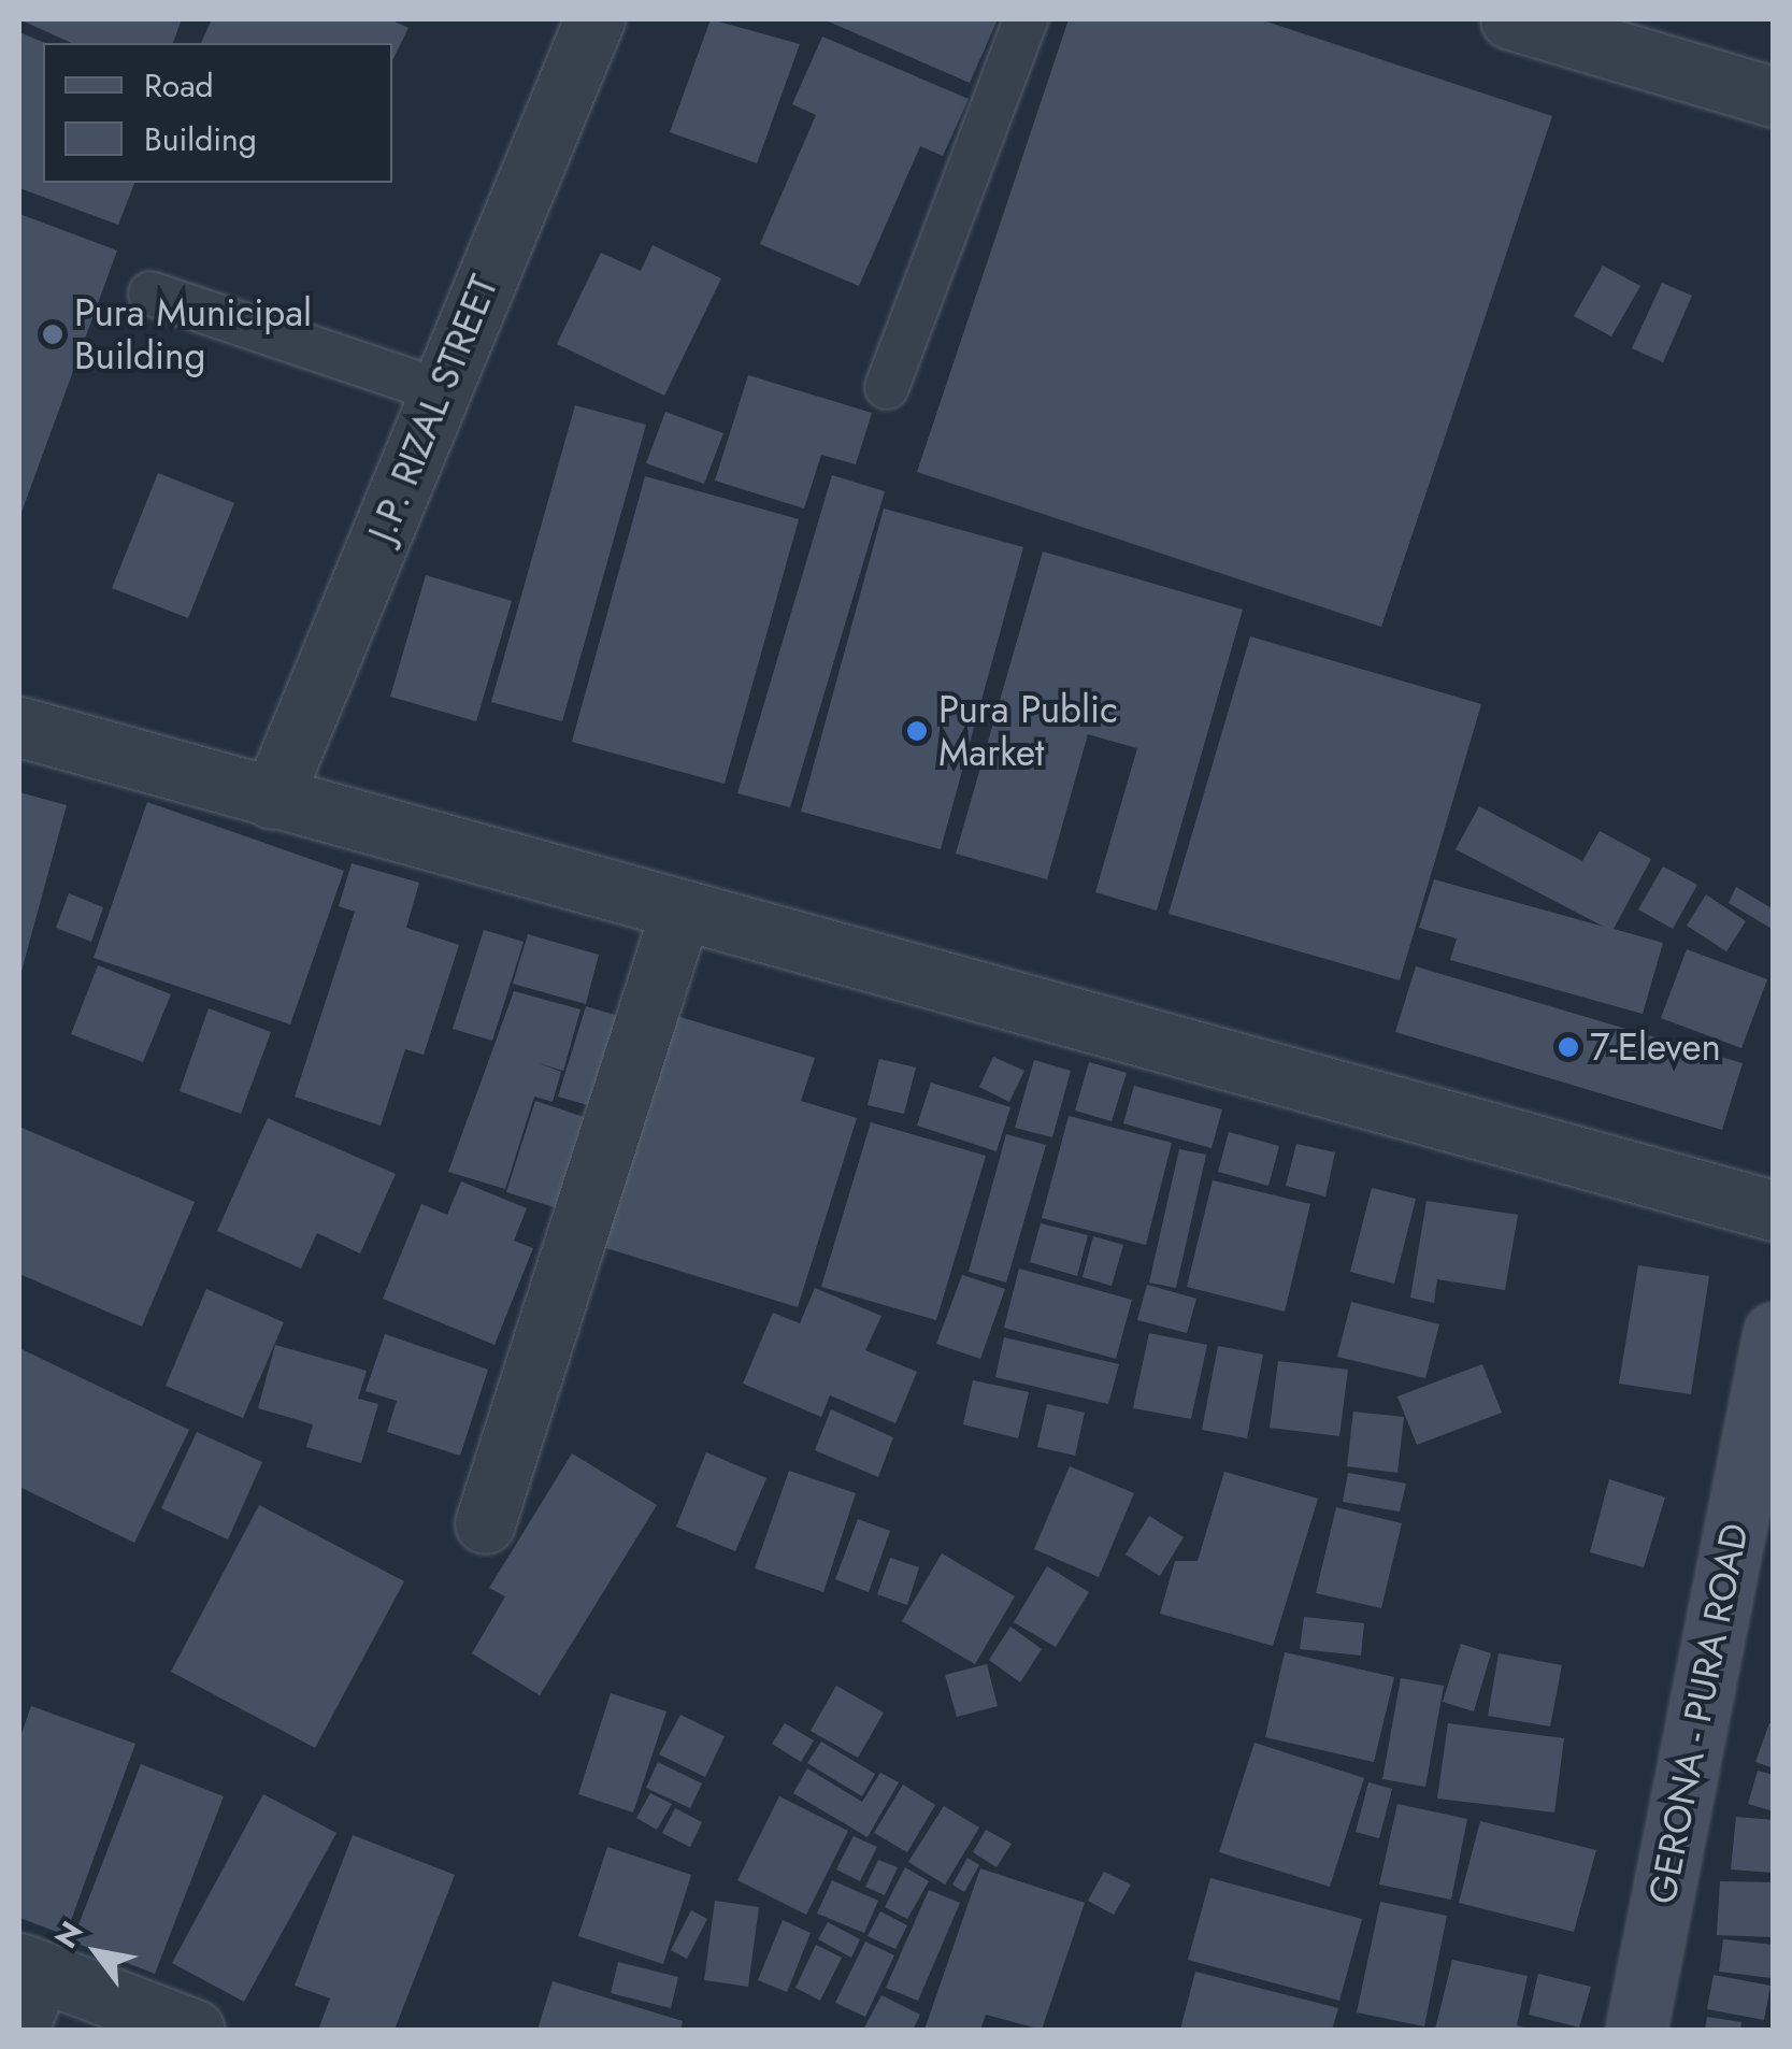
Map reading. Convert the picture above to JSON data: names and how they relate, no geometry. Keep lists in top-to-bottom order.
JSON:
{
  "streets": {
    "main road": ["GERONA - PURA ROAD"],
    "street": ["J.P. RIZAL STREET"]
  },
  "places": ["Pura Municipal Building", "Pura Public Market", "7-Eleven"],
  "legend": ["Road", "Building"],
  "north": "top left"
}
